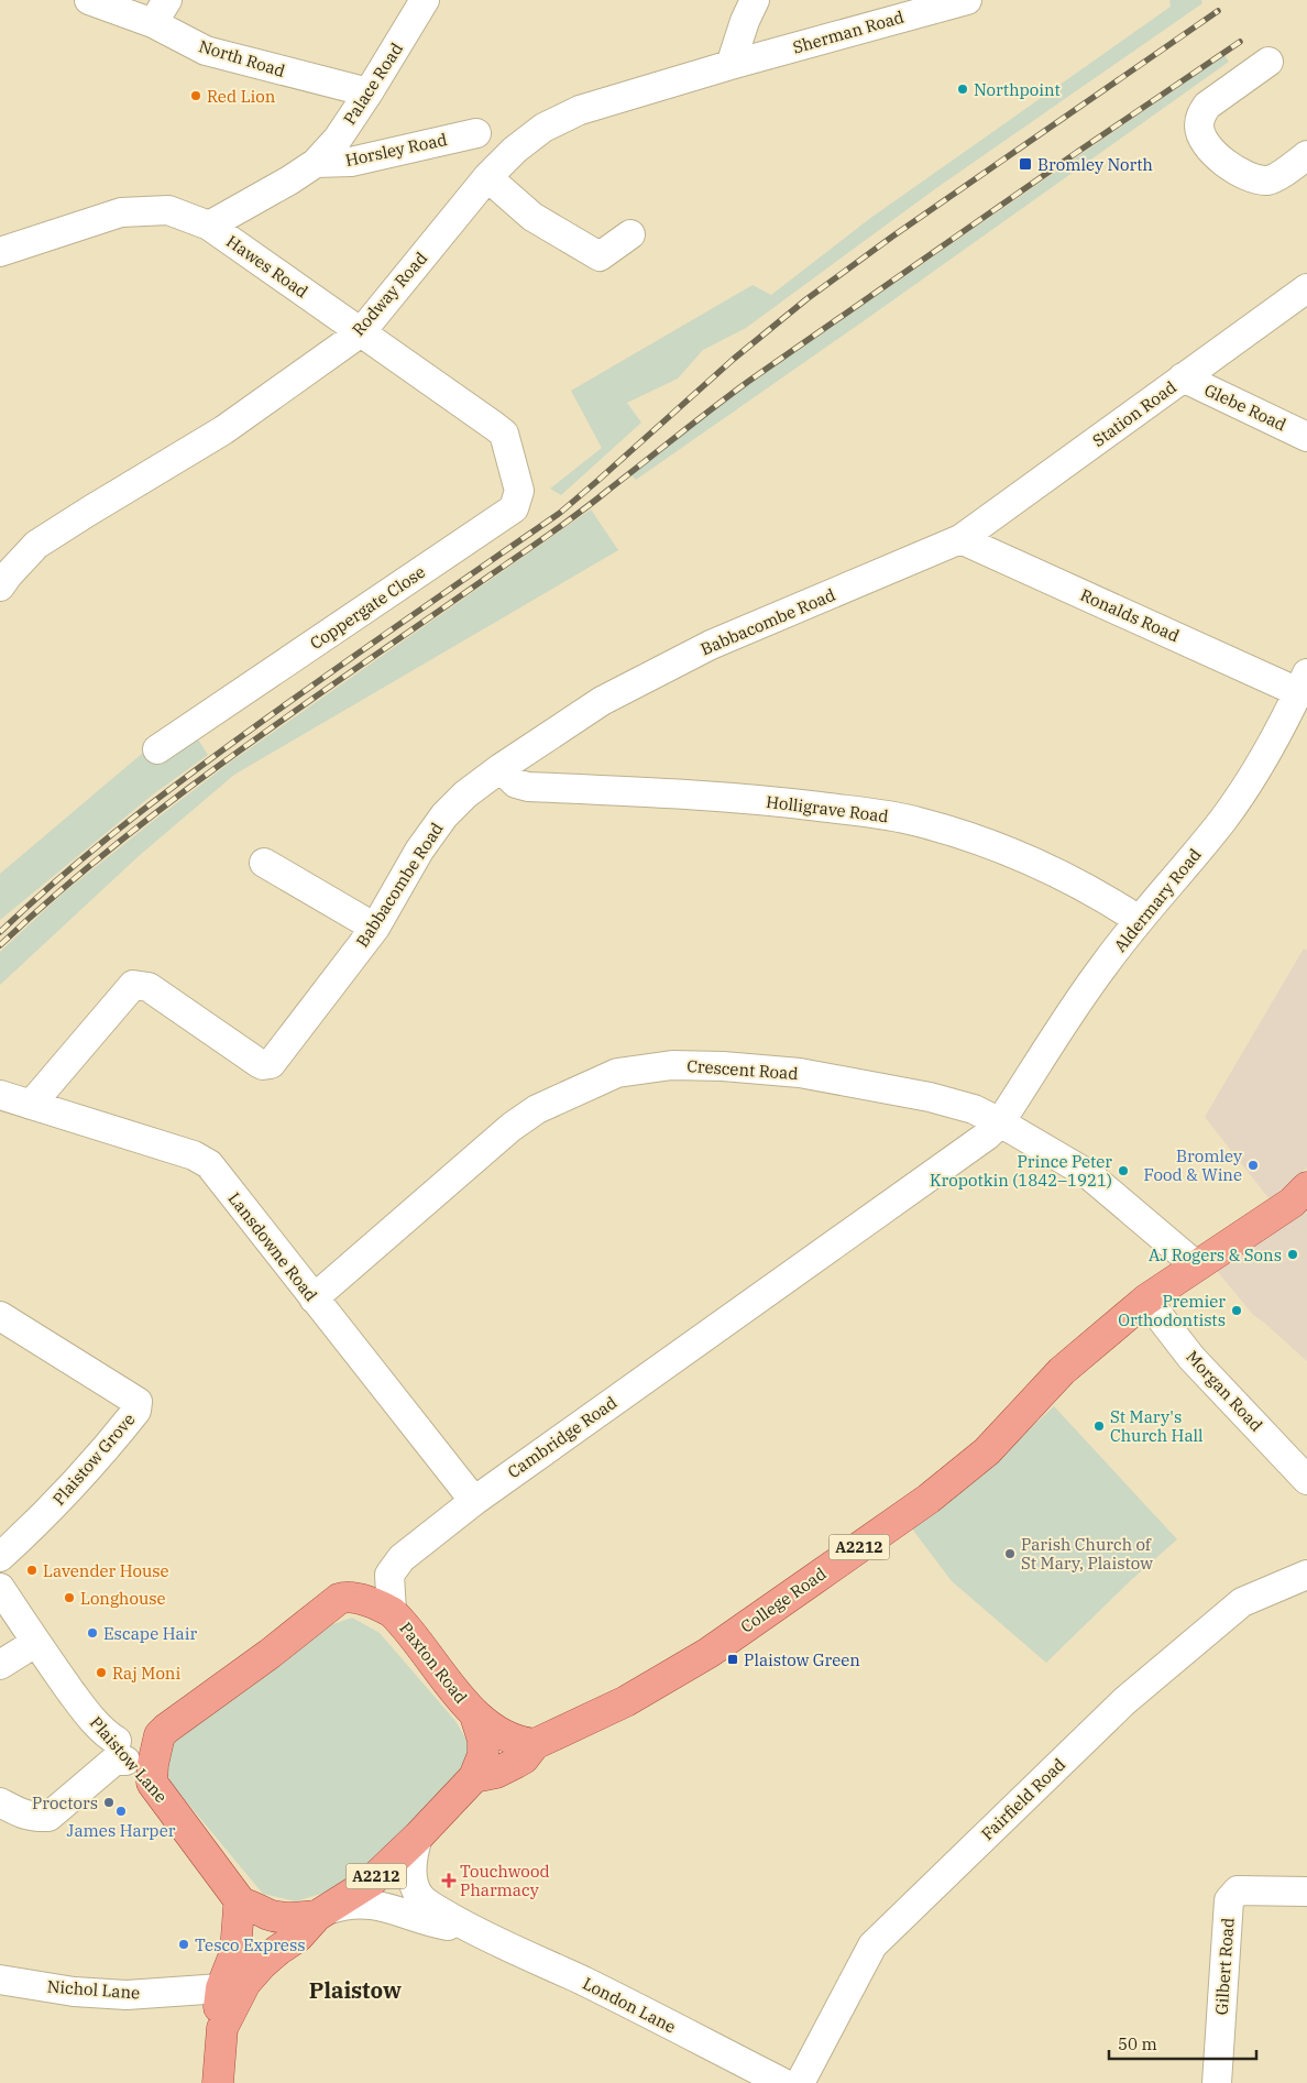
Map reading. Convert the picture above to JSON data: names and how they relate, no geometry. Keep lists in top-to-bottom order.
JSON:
{
  "streets": {
    "main road": [
      "A2212",
      "College Road",
      "Paxton Road",
      "Plaistow Lane"
    ],
    "street": [
      "Sherman Road",
      "North Road",
      "Palace Road",
      "Horsley Road",
      "Hawes Road",
      "Rodway Road",
      "Glebe Road",
      "Station Road",
      "Coppergate Close",
      "Ronalds Road",
      "Babbacombe Road",
      "Holligrave Road",
      "Aldermary Road",
      "Crescent Road",
      "Lansdowne Road",
      "Morgan Road",
      "Cambridge Road",
      "Plaistow Grove",
      "Fairfield Road",
      "Gilbert Road",
      "Nichol Lane",
      "London Lane"
    ]
  },
  "crossings": [
    ["Sherman Road", "Rodway Road"],
    ["North Road", "Palace Road"],
    ["Palace Road", "Horsley Road"],
    ["Hawes Road", "Rodway Road"],
    ["Hawes Road", "Coppergate Close"],
    ["Glebe Road", "Station Road"],
    ["Station Road", "Ronalds Road"],
    ["Station Road", "Babbacombe Road"],
    ["Ronalds Road", "Babbacombe Road"],
    ["Ronalds Road", "Aldermary Road"],
    ["Babbacombe Road", "Holligrave Road"],
    ["Babbacombe Road", "Lansdowne Road"],
    ["Holligrave Road", "Aldermary Road"],
    ["Aldermary Road", "Crescent Road"],
    ["Aldermary Road", "Cambridge Road"],
    ["Crescent Road", "Lansdowne Road"],
    ["Crescent Road", "Cambridge Road"],
    ["Crescent Road", "College Road"],
    ["Lansdowne Road", "Cambridge Road"],
    ["Morgan Road", "College Road"],
    ["Cambridge Road", "Paxton Road"],
    ["A2212", "College Road"],
    ["A2212", "Paxton Road"],
    ["College Road", "Paxton Road"]
  ],
  "districts": ["Plaistow"],
  "places": {
    "other": [
      "Northpoint",
      "Red Lion",
      "Bromley Food & Wine",
      "Prince Peter Kropotkin (1842–1921)",
      "AJ Rogers & Sons",
      "Premier Orthodontists",
      "St Mary's Church Hall",
      "Parish Church of St Mary, Plaistow",
      "Lavender House",
      "Longhouse",
      "Escape Hair",
      "Raj Moni",
      "Proctors",
      "James Harper",
      "Tesco Express"
    ],
    "transit": ["Bromley North", "Plaistow Green"],
    "health": ["Touchwood Pharmacy"]
  },
  "scale_bar": "50 m"
}
